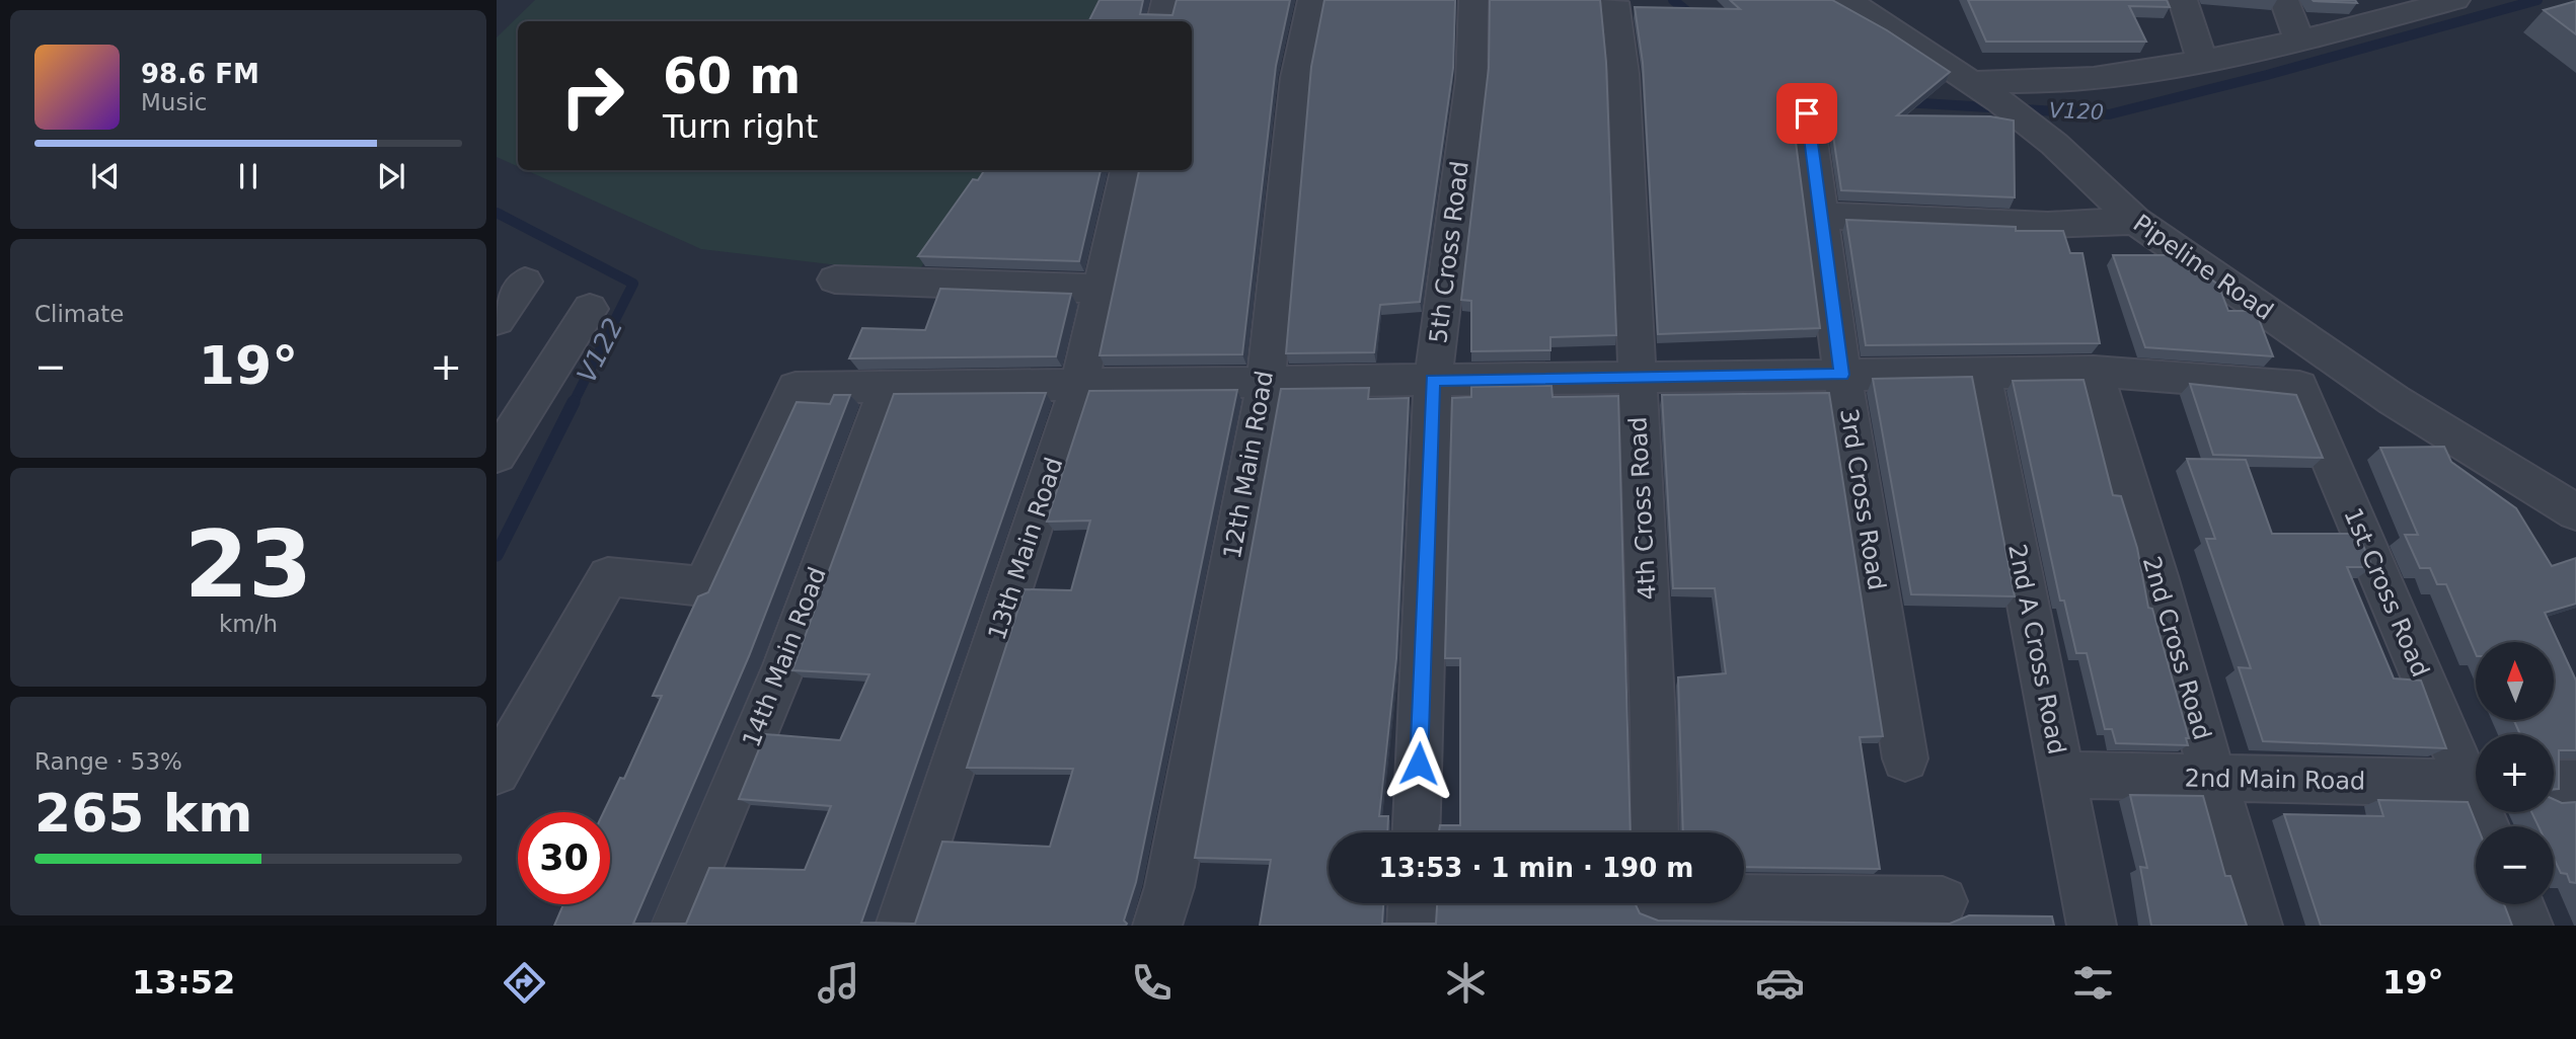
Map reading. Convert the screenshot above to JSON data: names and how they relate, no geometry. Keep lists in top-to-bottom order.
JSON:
{
  "streets": {
    "street": [
      "5th Cross Road",
      "Pipeline Road",
      "12th Main Road",
      "3rd Cross Road",
      "4th Cross Road",
      "13th Main Road",
      "1st Cross Road",
      "2nd Cross Road",
      "2nd A Cross Road",
      "14th Main Road",
      "2nd Main Road"
    ]
  },
  "crossings": [
    ["2nd Cross Road", "2nd Main Road"],
    ["2nd A Cross Road", "2nd Main Road"]
  ],
  "water": ["V120", "V122"],
  "north": "top",
  "page": {
    "turn": ["60 m", "Turn right"],
    "song": ["98.6 FM", "Music"],
    "tile": [
      "Climate",
      ["23", "km/h"],
      ["Range · 53%", "265 km"]
    ],
    "heat": ["−", "19°", "+"],
    "map_buttons": ["+", "−"],
    "limit": "30",
    "trip": "13:53 · 1 min · 190 m",
    "tabs": ["13:52", "19°"]
  }
}
